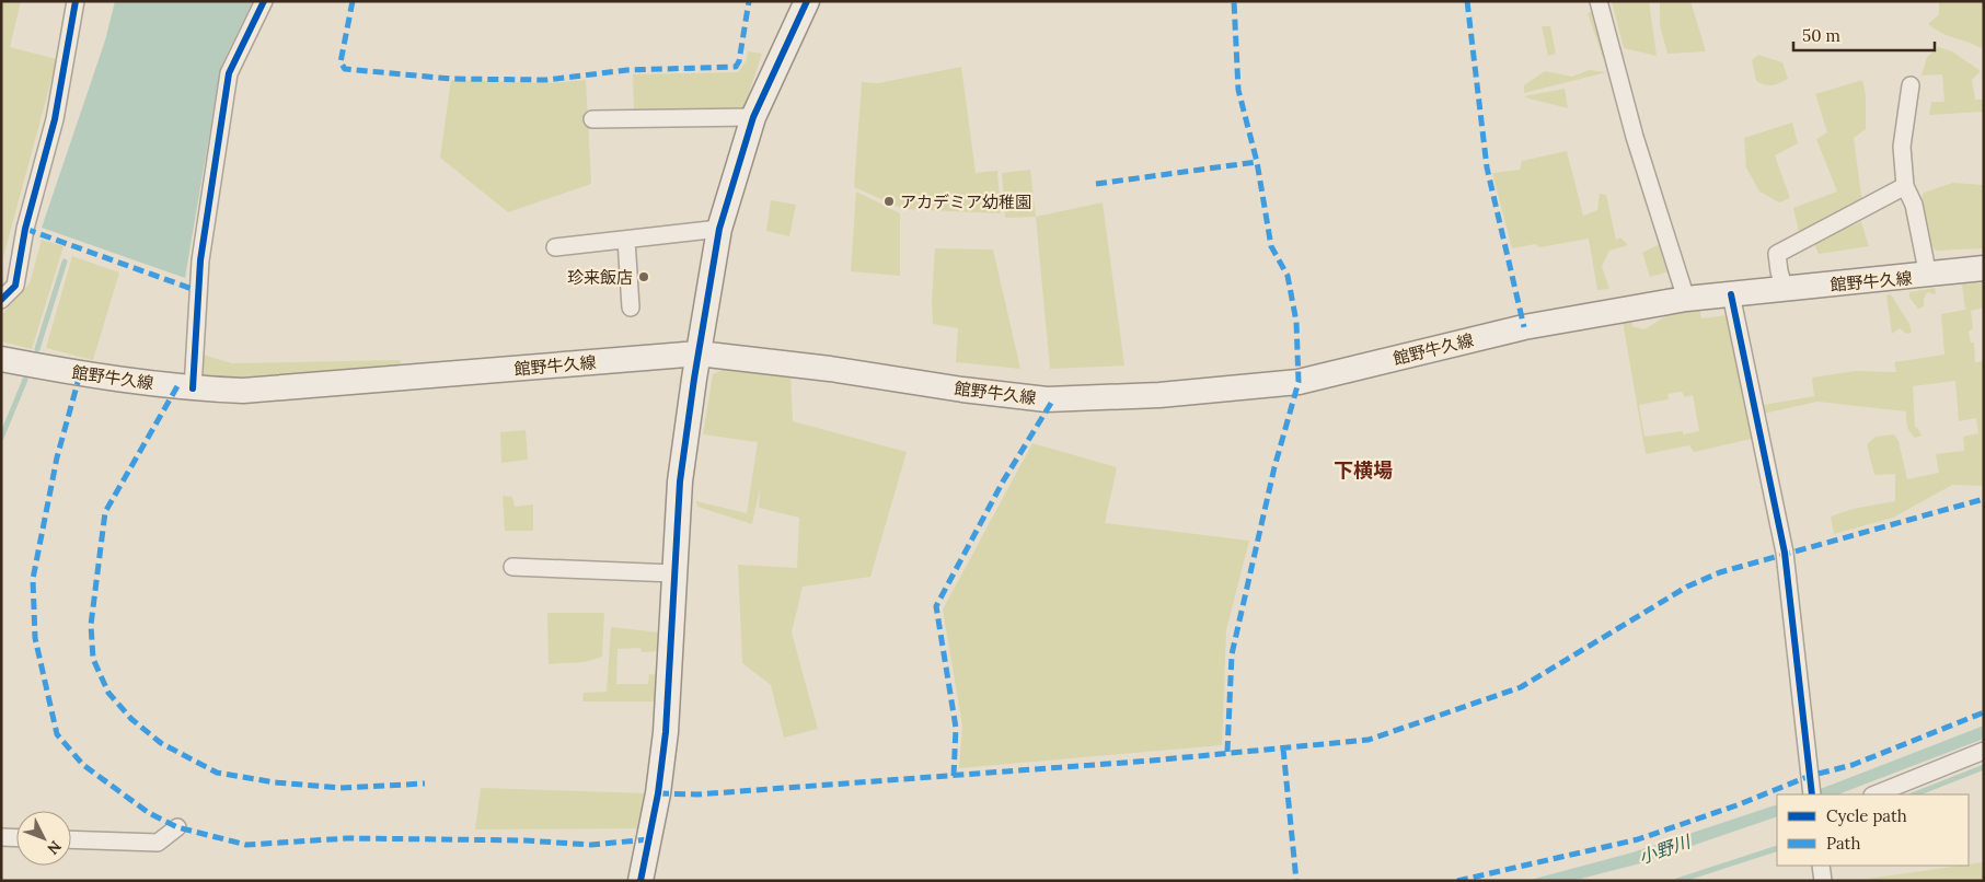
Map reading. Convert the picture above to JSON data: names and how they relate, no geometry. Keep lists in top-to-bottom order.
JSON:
{
  "streets": {
    "main road": ["館野牛久線"]
  },
  "districts": ["下横場"],
  "water": ["小野川"],
  "places": ["アカデミア幼稚園", "珍来飯店"],
  "legend": ["Cycle path", "Path"],
  "scale_bar": "50 m",
  "north": "bottom right"
}
